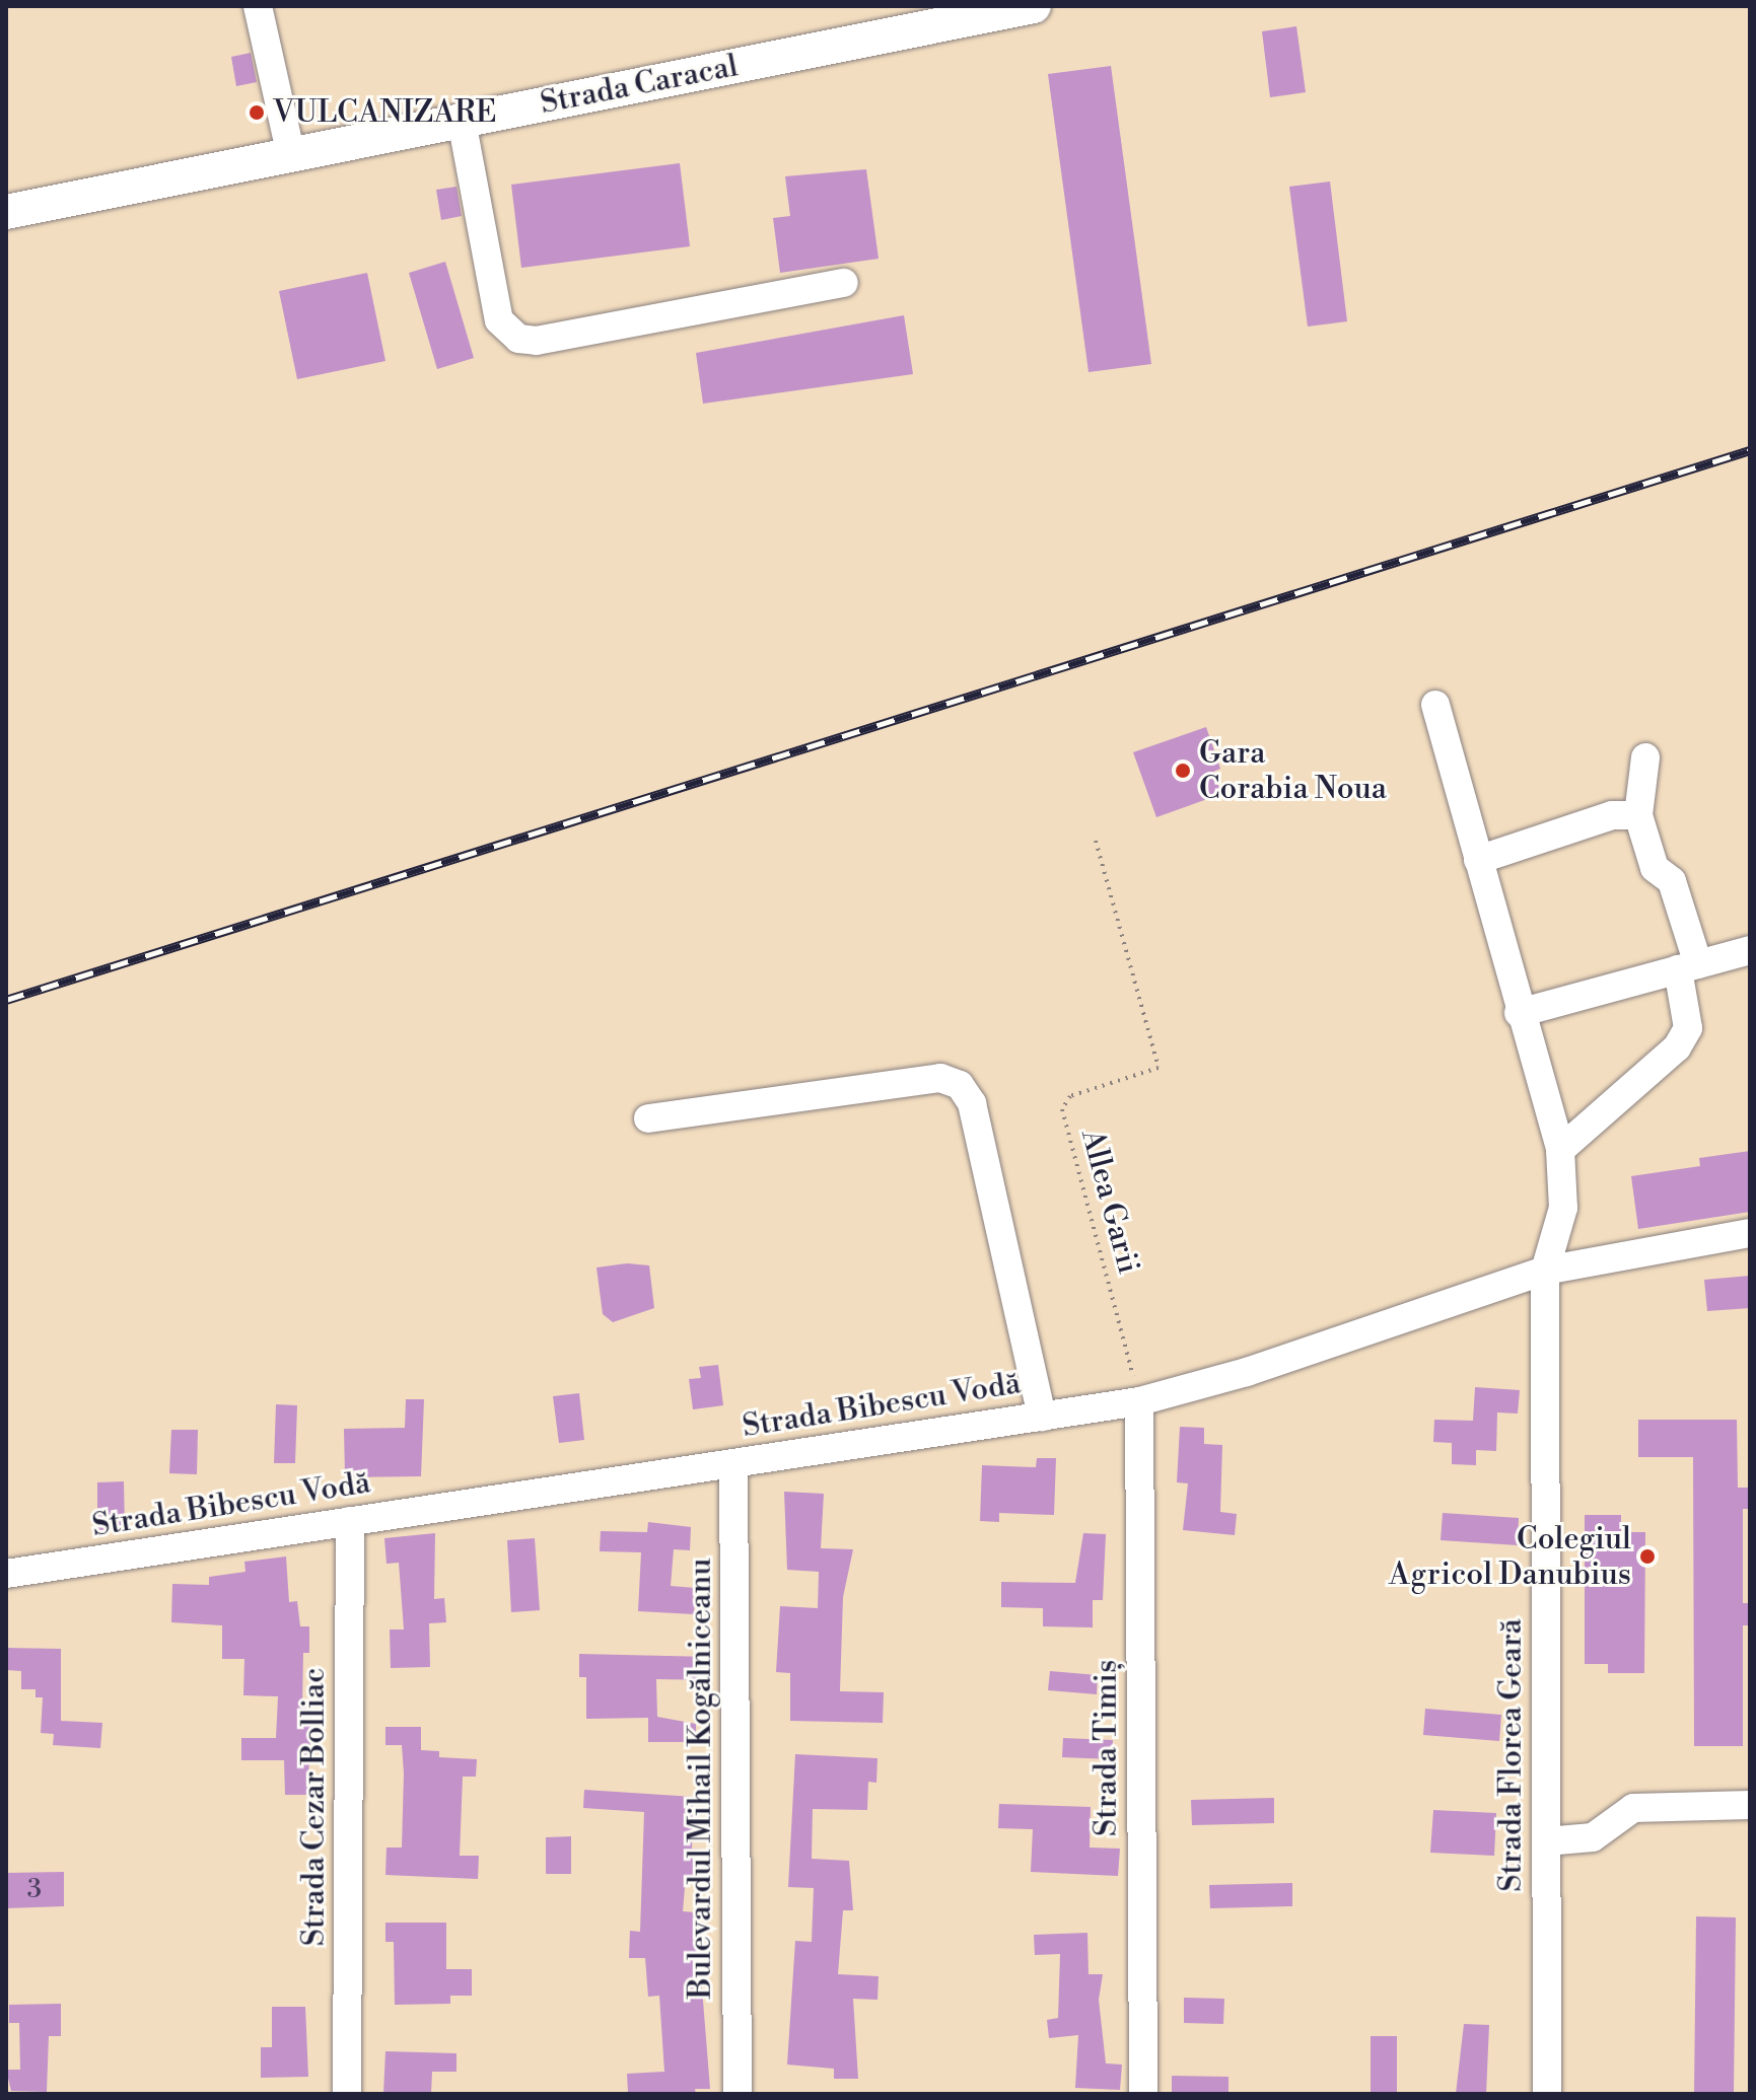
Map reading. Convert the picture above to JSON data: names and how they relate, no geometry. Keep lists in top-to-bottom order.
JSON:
{
  "streets": {
    "main road": ["Strada Caracal"],
    "street": [
      "Strada Bibescu Vodă",
      "Strada Timiș",
      "Strada Florea Geară",
      "Bulevardul Mihail Kogălniceanu",
      "Strada Cezar Bolliac"
    ],
    "path": ["Allea Garii"]
  },
  "crossings": [
    ["Allea Garii", "Strada Bibescu Vodă"],
    ["Allea Garii", "Strada Timiș"],
    ["Strada Bibescu Vodă", "Strada Timiș"],
    ["Strada Bibescu Vodă", "Strada Florea Geară"],
    ["Strada Bibescu Vodă", "Bulevardul Mihail Kogălniceanu"],
    ["Strada Bibescu Vodă", "Strada Cezar Bolliac"]
  ],
  "places": ["VULCANIZARE", "Gara Corabia Noua", "Colegiul Agricol Danubius"],
  "house_numbers": ["3"]
}
